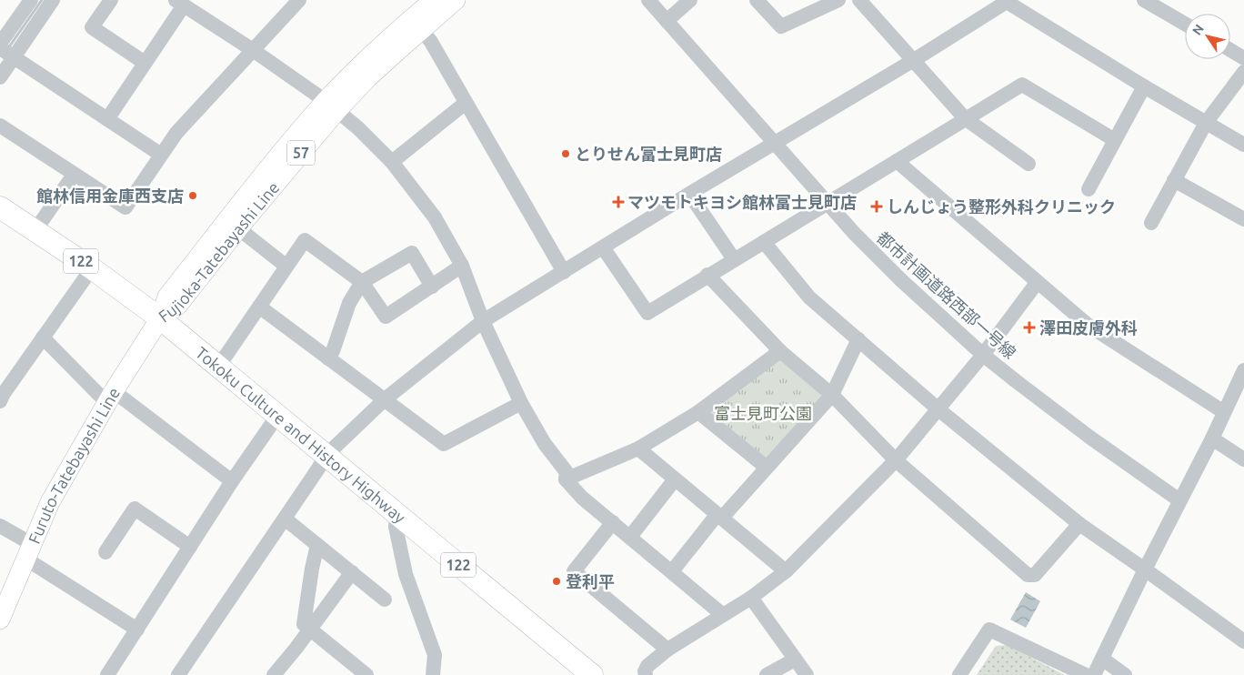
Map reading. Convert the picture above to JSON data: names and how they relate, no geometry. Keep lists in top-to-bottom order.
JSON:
{
  "streets": {
    "highway": ["122", "Tokoku Culture and History Highway"],
    "main road": ["57", "Fujioka-Tatebayashi Line", "Furuto-Tatebayashi Line"],
    "street": ["都市計画道路西部一号線"]
  },
  "crossings": [
    ["Fujioka-Tatebayashi Line", "Tokoku Culture and History Highway"],
    ["Fujioka-Tatebayashi Line", "Furuto-Tatebayashi Line"],
    ["Tokoku Culture and History Highway", "Furuto-Tatebayashi Line"]
  ],
  "parks": ["富士見町公園"],
  "places": {
    "other": ["とりせん富士見町店", "館林信用金庫西支店", "登利平"],
    "health": ["マツモトキヨシ館林富士見町店", "しんじょう整形外科クリニック", "澤田皮膚外科"]
  },
  "north": "top left"
}
